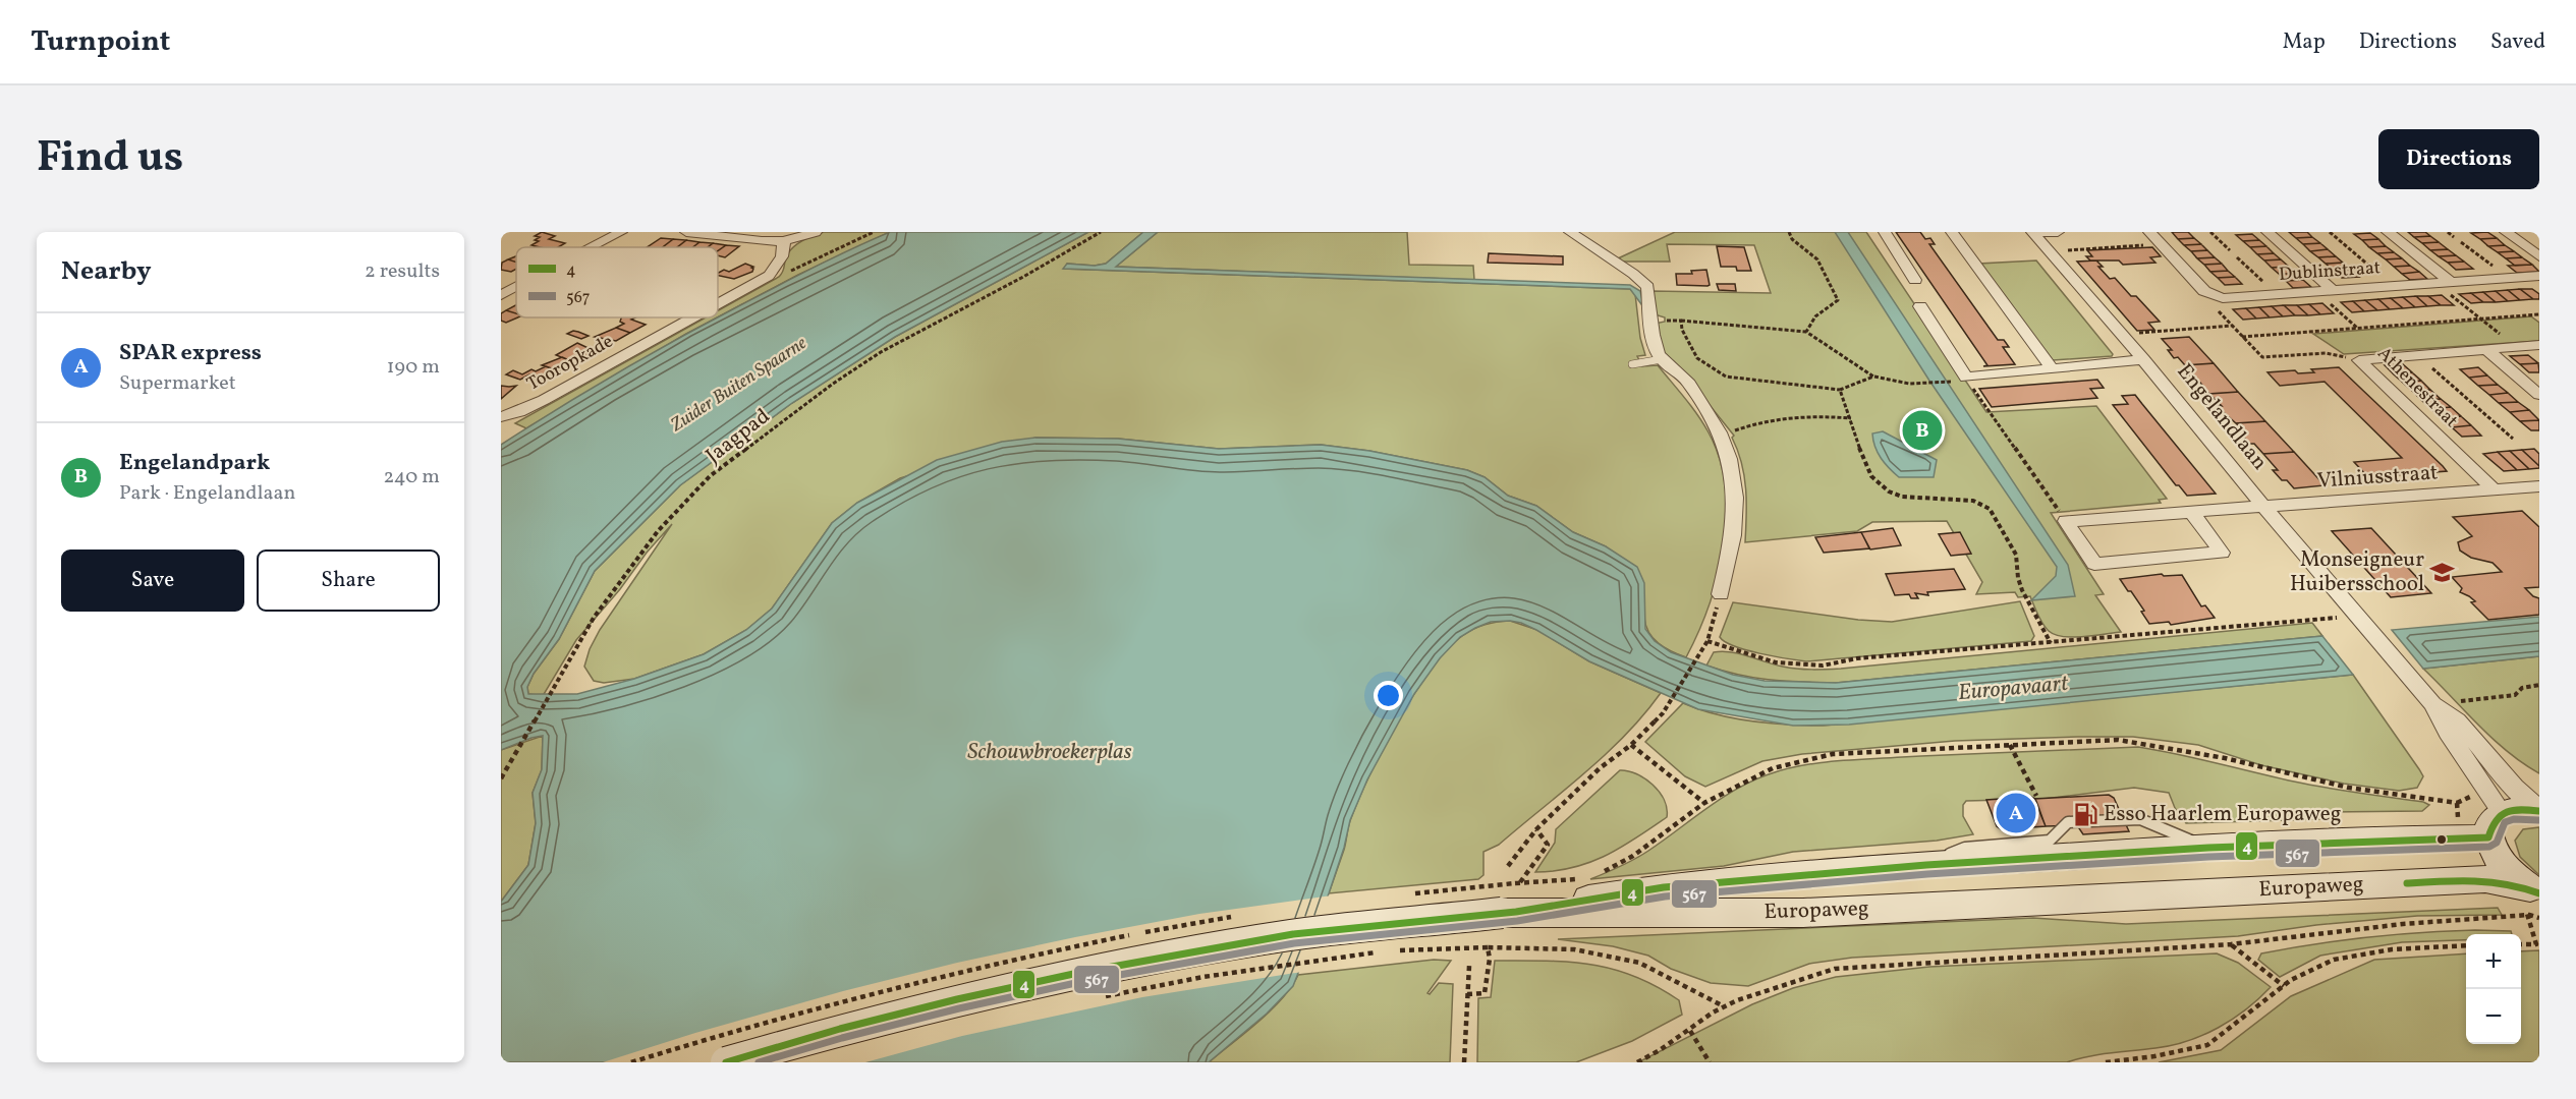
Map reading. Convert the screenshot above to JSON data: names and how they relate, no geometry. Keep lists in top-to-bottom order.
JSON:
{
  "streets": {
    "main road": ["Europaweg"],
    "street": [
      "Dublinstraat",
      "Tooropkade",
      "Athenestraat",
      "Engelandlaan",
      "Vilniusstraat"
    ],
    "path": ["Jaagpad"]
  },
  "crossings": [
    ["Athenestraat", "Vilniusstraat"],
    ["Engelandlaan", "Vilniusstraat"],
    ["Engelandlaan", "Europaweg"]
  ],
  "water": ["Zuider Buiten Spaarne", "Europavaart", "Schouwbroekerplas"],
  "places": {
    "school or university": ["Monseigneur Huibersschool"],
    "fuel station": ["Esso Haarlem Europaweg"]
  },
  "lines": ["transit line 4", "transit line 567"],
  "legend": ["4", "567"],
  "page": {
    "header": "Turnpoint",
    "nav": ["Map", "Directions", "Saved"],
    "title": "Find us",
    "buttons": [
      "Directions",
      ["Save", "Share"]
    ],
    "heading": ["Nearby", "2 results"],
    "list": [
      {
        "mark": "A",
        "name": "SPAR express",
        "note": "Supermarket",
        "value": "190 m"
      },
      {
        "mark": "B",
        "name": "Engelandpark",
        "note": "Park · Engelandlaan",
        "value": "240 m"
      }
    ],
    "pins": ["B", "A"],
    "map_buttons": ["+", "−"]
  }
}
